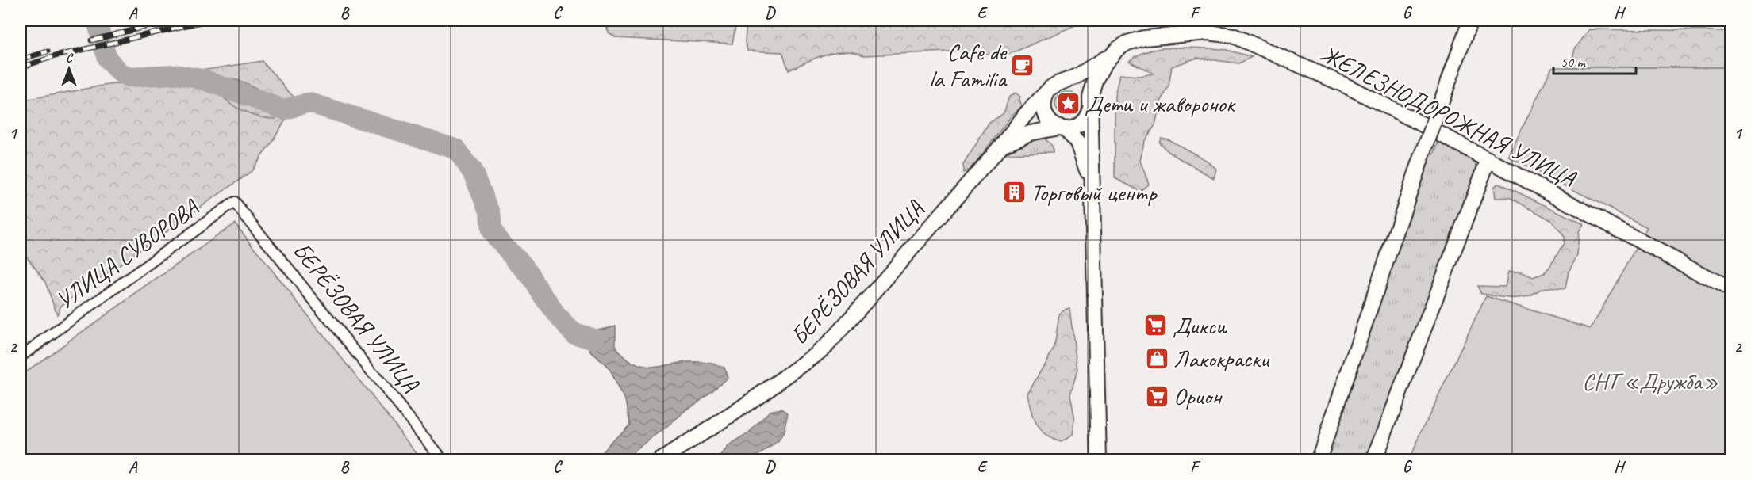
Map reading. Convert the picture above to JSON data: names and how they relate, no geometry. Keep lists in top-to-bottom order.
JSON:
{
  "streets": {
    "street": ["ЖЕЛЕЗНОДОРОЖНАЯ УЛИЦА", "УЛИЦА СУВОРОВА", "БЕРЁЗОВАЯ УЛИЦА"]
  },
  "crossings": [
    ["ЖЕЛЕЗНОДОРОЖНАЯ УЛИЦА", "БЕРЁЗОВАЯ УЛИЦА"],
    ["УЛИЦА СУВОРОВА", "БЕРЁЗОВАЯ УЛИЦА"]
  ],
  "parks": ["СНТ «Дружба»"],
  "places": {
    "cafe": ["Cafe de la Familia"],
    "place": ["Дети и жаворонок"],
    "building": ["Торговый центр"],
    "supermarket": ["Дикси", "Орион"],
    "shop": ["Лакокраски"]
  },
  "scale_bar": "50 m",
  "north": "top",
  "grid": {
    "columns": [
      "A",
      "B",
      "C",
      "D",
      "E",
      "F",
      "G",
      "H"
    ],
    "rows": ["1", "2"]
  }
}
